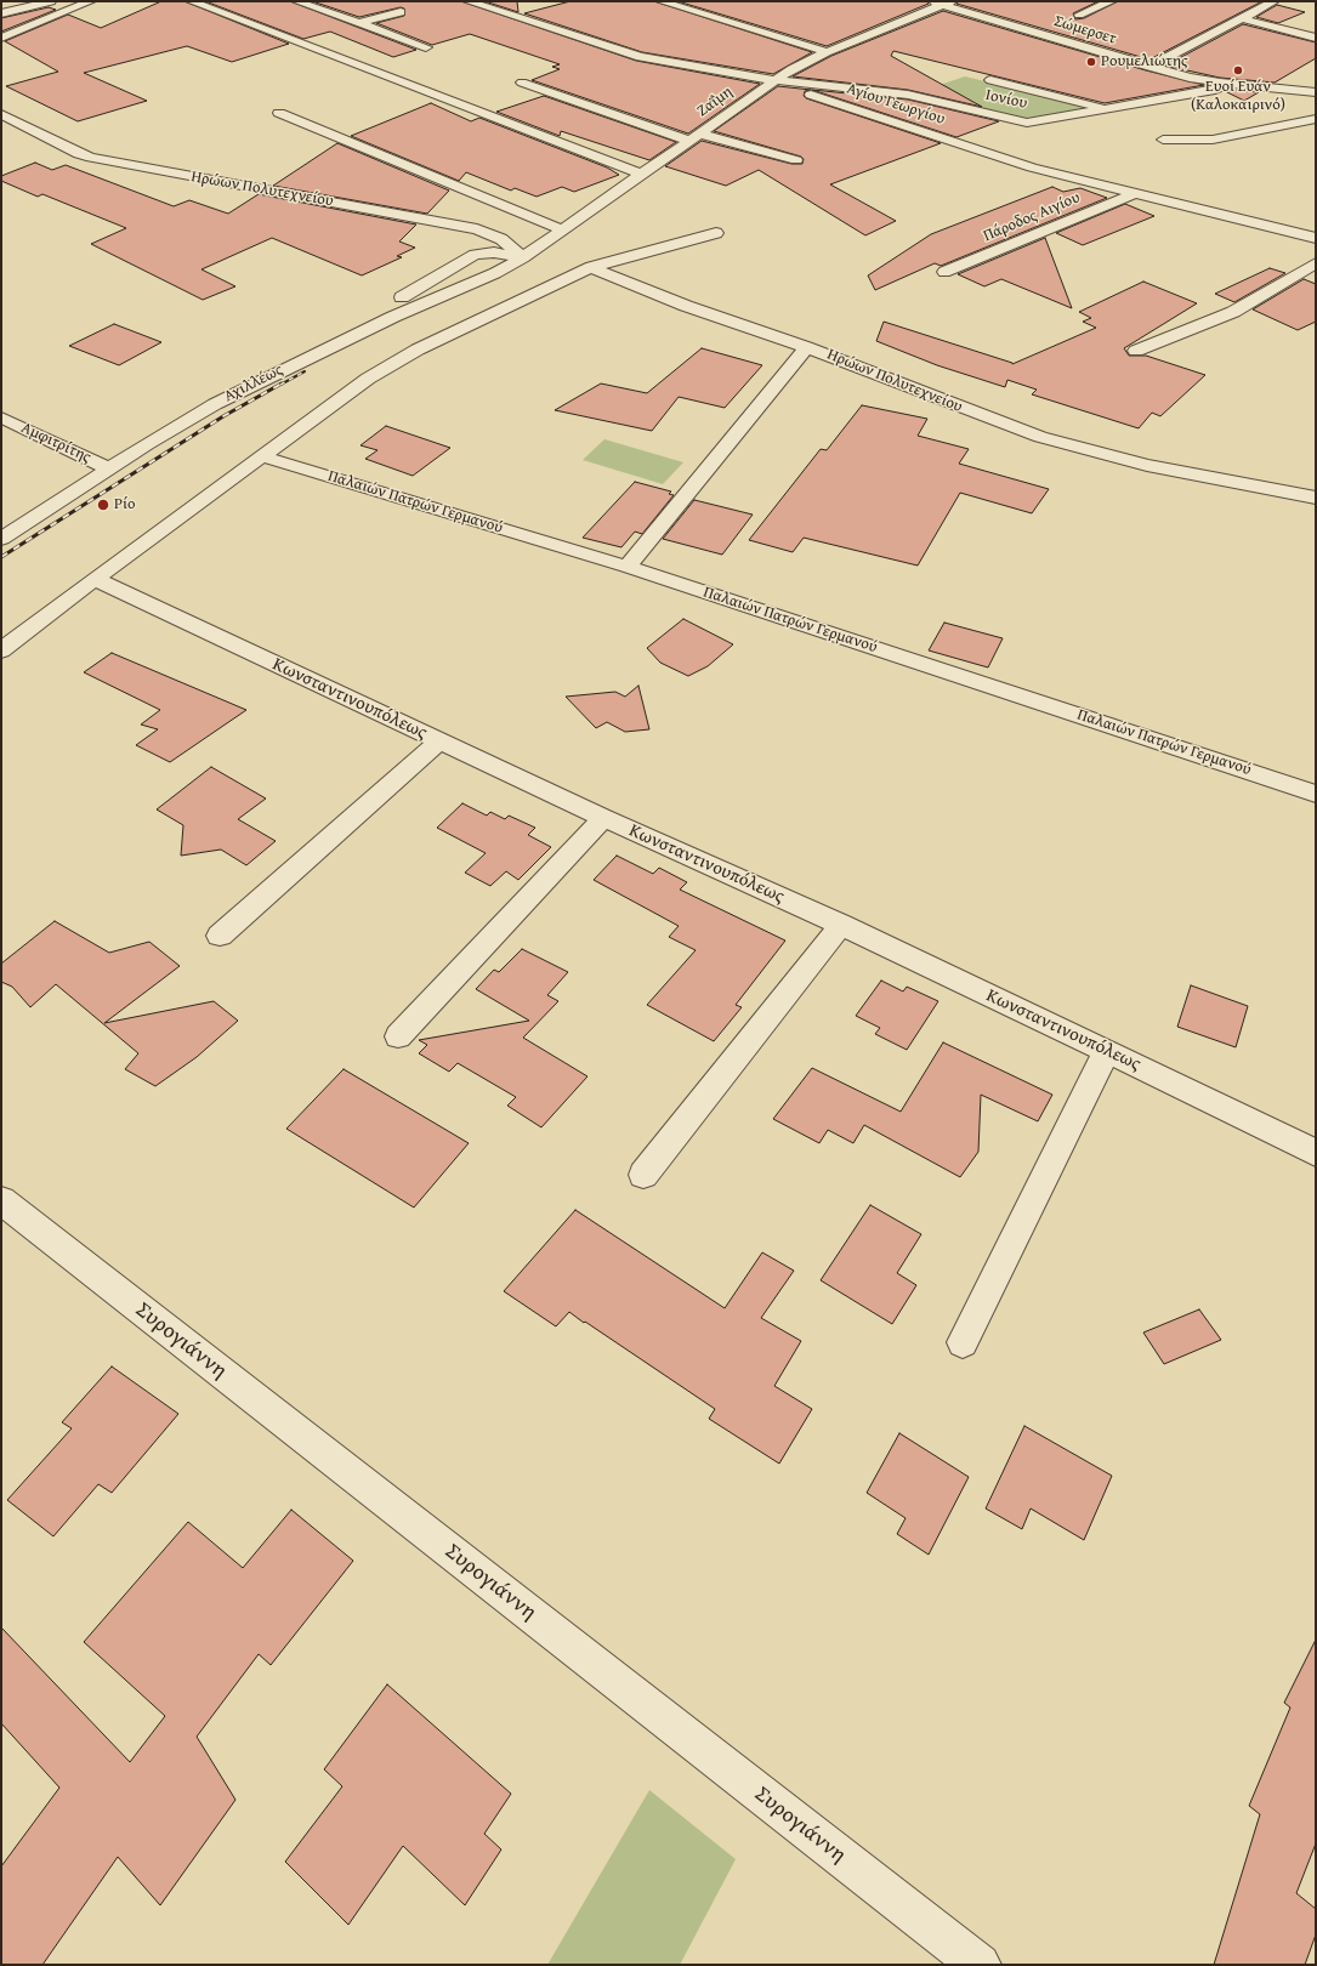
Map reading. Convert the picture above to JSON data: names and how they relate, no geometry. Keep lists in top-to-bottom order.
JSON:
{
  "streets": {
    "street": [
      "Σώμερσετ",
      "Ιονίου",
      "Ζαΐμη",
      "Αγίου Γεωργίου",
      "Ηρώων Πολυτεχνείου",
      "Πάροδος Αιγίου",
      "Αχιλλέως",
      "Αμφιτρίτης",
      "Παλαιών Πατρών Γερμανού",
      "Κωνσταντινουπόλεως",
      "Συρογιάννη"
    ]
  },
  "crossings": [
    ["Σώμερσετ", "Ιονίου"],
    ["Σώμερσετ", "Ζαΐμη"],
    ["Ιονίου", "Ζαΐμη"],
    ["Ιονίου", "Αγίου Γεωργίου"],
    ["Ζαΐμη", "Αγίου Γεωργίου"],
    ["Ζαΐμη", "Ηρώων Πολυτεχνείου"],
    ["Ζαΐμη", "Αχιλλέως"],
    ["Αγίου Γεωργίου", "Πάροδος Αιγίου"],
    ["Ηρώων Πολυτεχνείου", "Αχιλλέως"],
    ["Αχιλλέως", "Αμφιτρίτης"]
  ],
  "places": ["Ρουμελιώτης", "Ευοί Ευάν (Καλοκαιρινό)", "Ρίο"]
}
